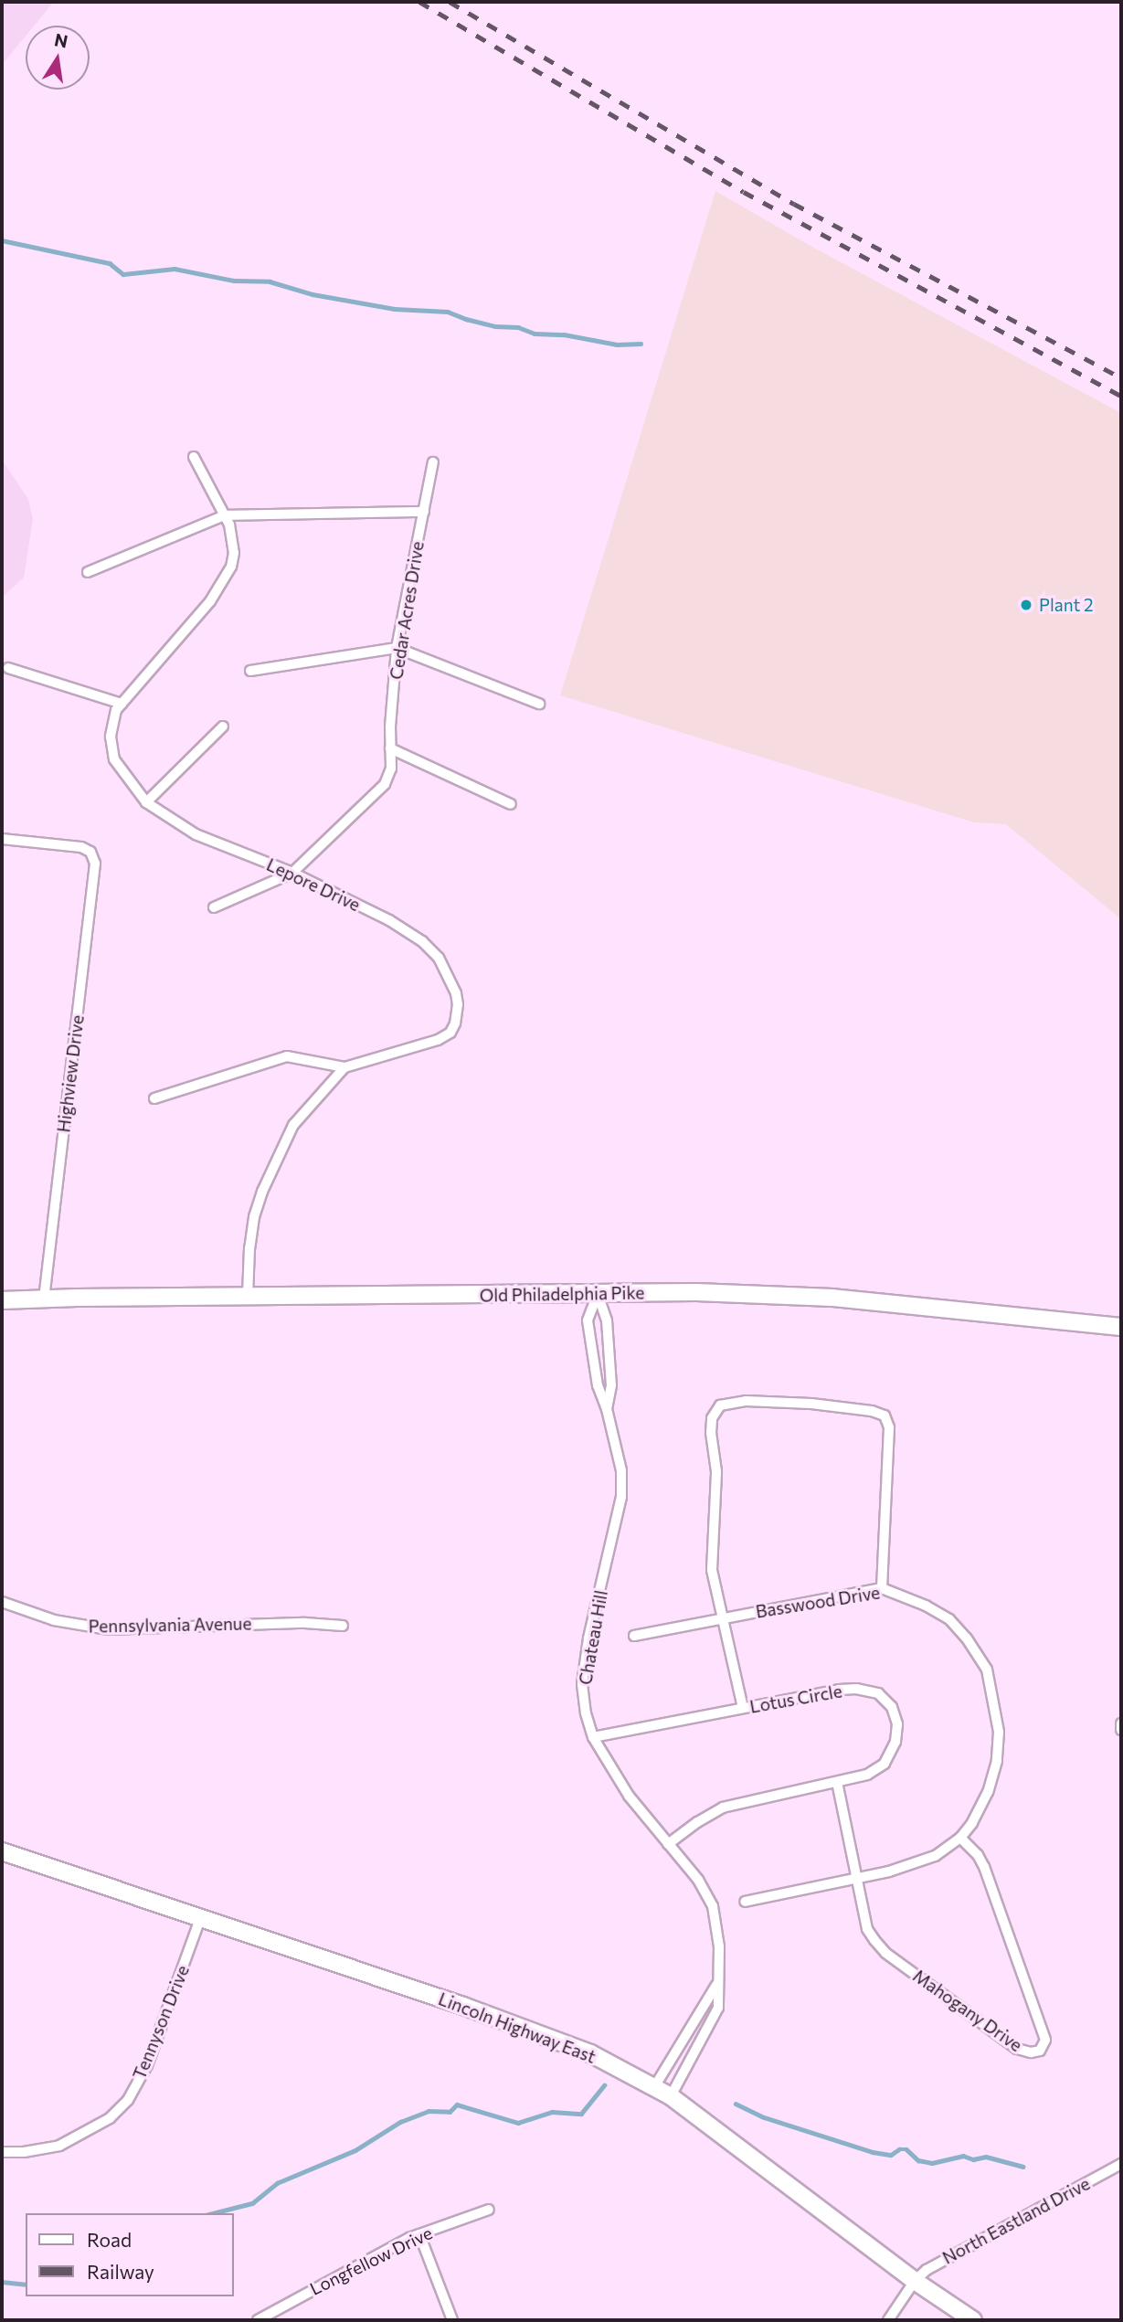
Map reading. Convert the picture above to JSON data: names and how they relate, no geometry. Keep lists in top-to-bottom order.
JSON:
{
  "streets": {
    "main road": ["Old Philadelphia Pike", "Lincoln Highway East"],
    "street": [
      "Cedar Acres Drive",
      "Lepore Drive",
      "Highview Drive",
      "Basswood Drive",
      "Pennsylvania Avenue",
      "Chateau Hill",
      "Lotus Circle",
      "Mahogany Drive",
      "Tennyson Drive",
      "North Eastland Drive",
      "Longfellow Drive"
    ]
  },
  "crossings": [
    ["Cedar Acres Drive", "Lepore Drive"],
    ["Highview Drive", "Old Philadelphia Pike"],
    ["Old Philadelphia Pike", "Chateau Hill"],
    ["Basswood Drive", "Mahogany Drive"],
    ["Chateau Hill", "Lotus Circle"],
    ["Chateau Hill", "Lincoln Highway East"],
    ["Lotus Circle", "Mahogany Drive"],
    ["Tennyson Drive", "Lincoln Highway East"],
    ["Lincoln Highway East", "North Eastland Drive"]
  ],
  "places": ["Plant 2"],
  "legend": ["Road", "Railway"],
  "north": "top"
}
